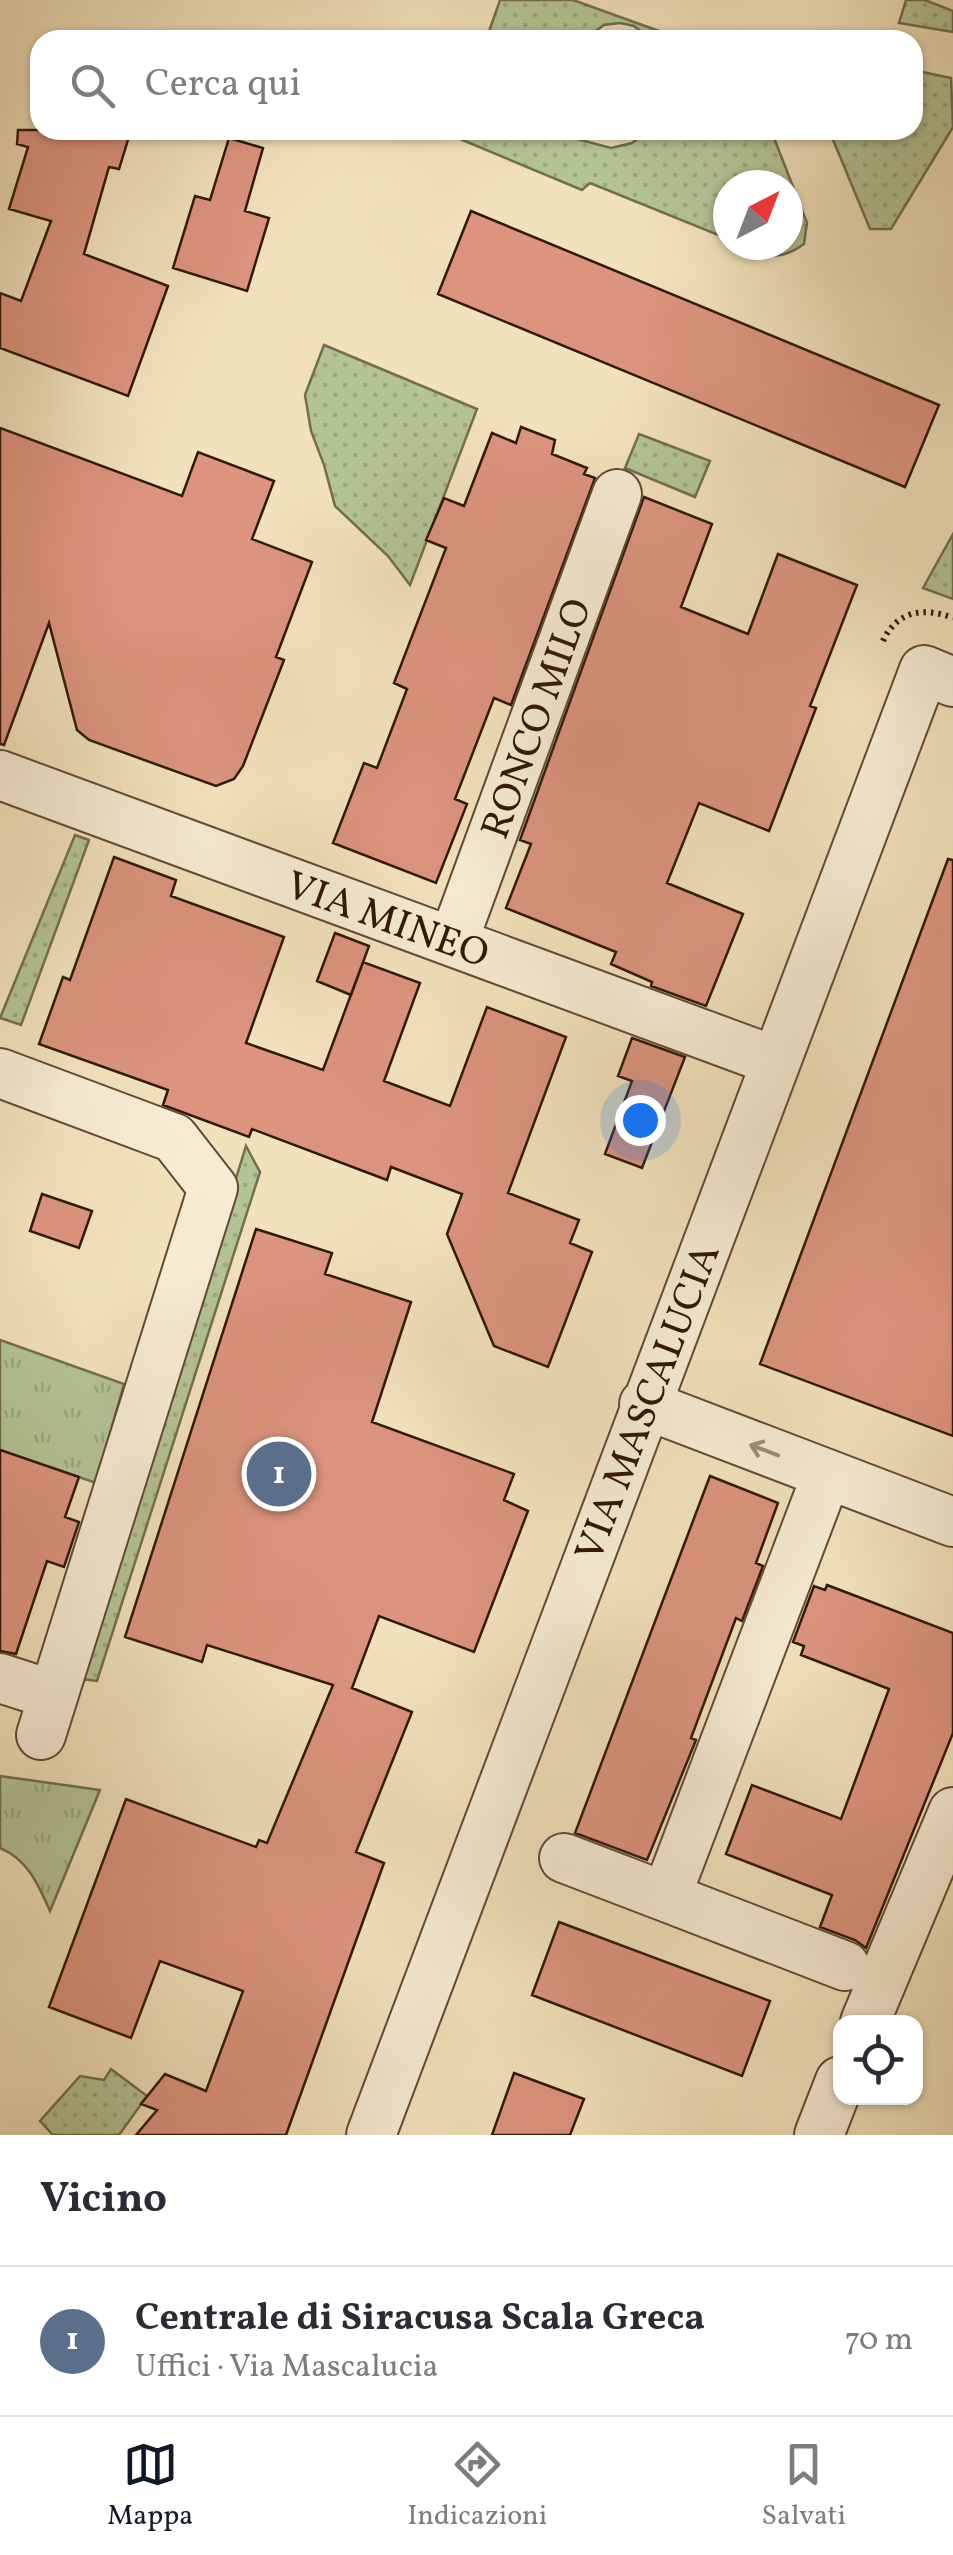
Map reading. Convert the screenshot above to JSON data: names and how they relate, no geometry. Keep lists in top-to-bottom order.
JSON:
{
  "streets": {
    "street": ["RONCO MILO", "VIA MINEO", "VIA MASCALUCIA"]
  },
  "crossings": [
    ["RONCO MILO", "VIA MINEO"],
    ["VIA MINEO", "VIA MASCALUCIA"]
  ],
  "north": "top right",
  "page": {
    "search": "Cerca qui",
    "pins": "1",
    "heading": "Vicino",
    "list": [
      {
        "mark": "1",
        "name": "Centrale di Siracusa Scala Greca",
        "note": "Uffici · Via Mascalucia",
        "value": "70 m"
      }
    ],
    "nav": ["Mappa", "Indicazioni", "Salvati"]
  }
}
